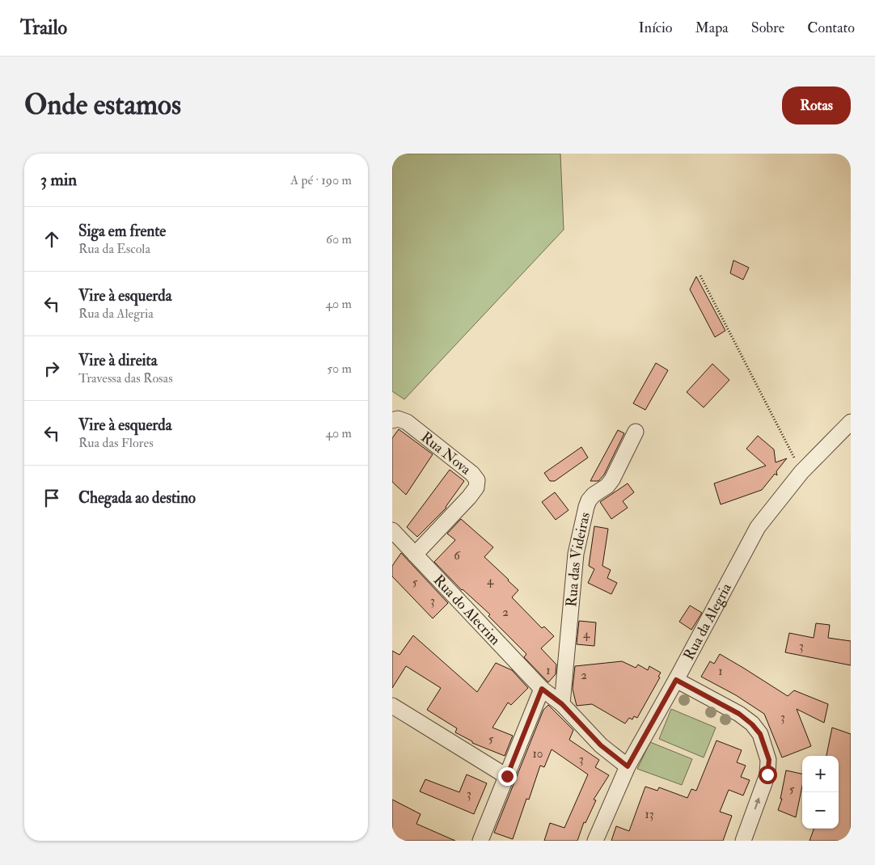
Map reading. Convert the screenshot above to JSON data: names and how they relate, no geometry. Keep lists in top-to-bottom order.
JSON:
{
  "streets": {
    "street": [
      "Rua Nova",
      "Rua das Videiras",
      "Rua do Alecrim",
      "Rua da Alegria"
    ]
  },
  "crossings": [
    ["Rua Nova", "Rua do Alecrim"],
    ["Rua das Videiras", "Rua do Alecrim"],
    ["Rua do Alecrim", "Rua da Alegria"]
  ],
  "house_numbers": [
    "6",
    "4",
    "5",
    "3",
    "2",
    "4",
    "3",
    "1",
    "1",
    "2",
    "3",
    "5",
    "10",
    "3",
    "5",
    "3",
    "13"
  ],
  "page": {
    "header": "Trailo",
    "nav": [
      "Início",
      "Mapa",
      "Sobre",
      "Contato"
    ],
    "buttons": "Rotas",
    "title": "Onde estamos",
    "heading": ["3 min", "A pé · 190 m"],
    "list": [
      ["Siga em frente", "Rua da Escola", "60 m"],
      ["Vire à esquerda", "Rua da Alegria", "40 m"],
      ["Vire à direita", "Travessa das Rosas", "50 m"],
      ["Vire à esquerda", "Rua das Flores", "40 m"],
      "Chegada ao destino"
    ],
    "map_buttons": ["+", "−"]
  }
}
